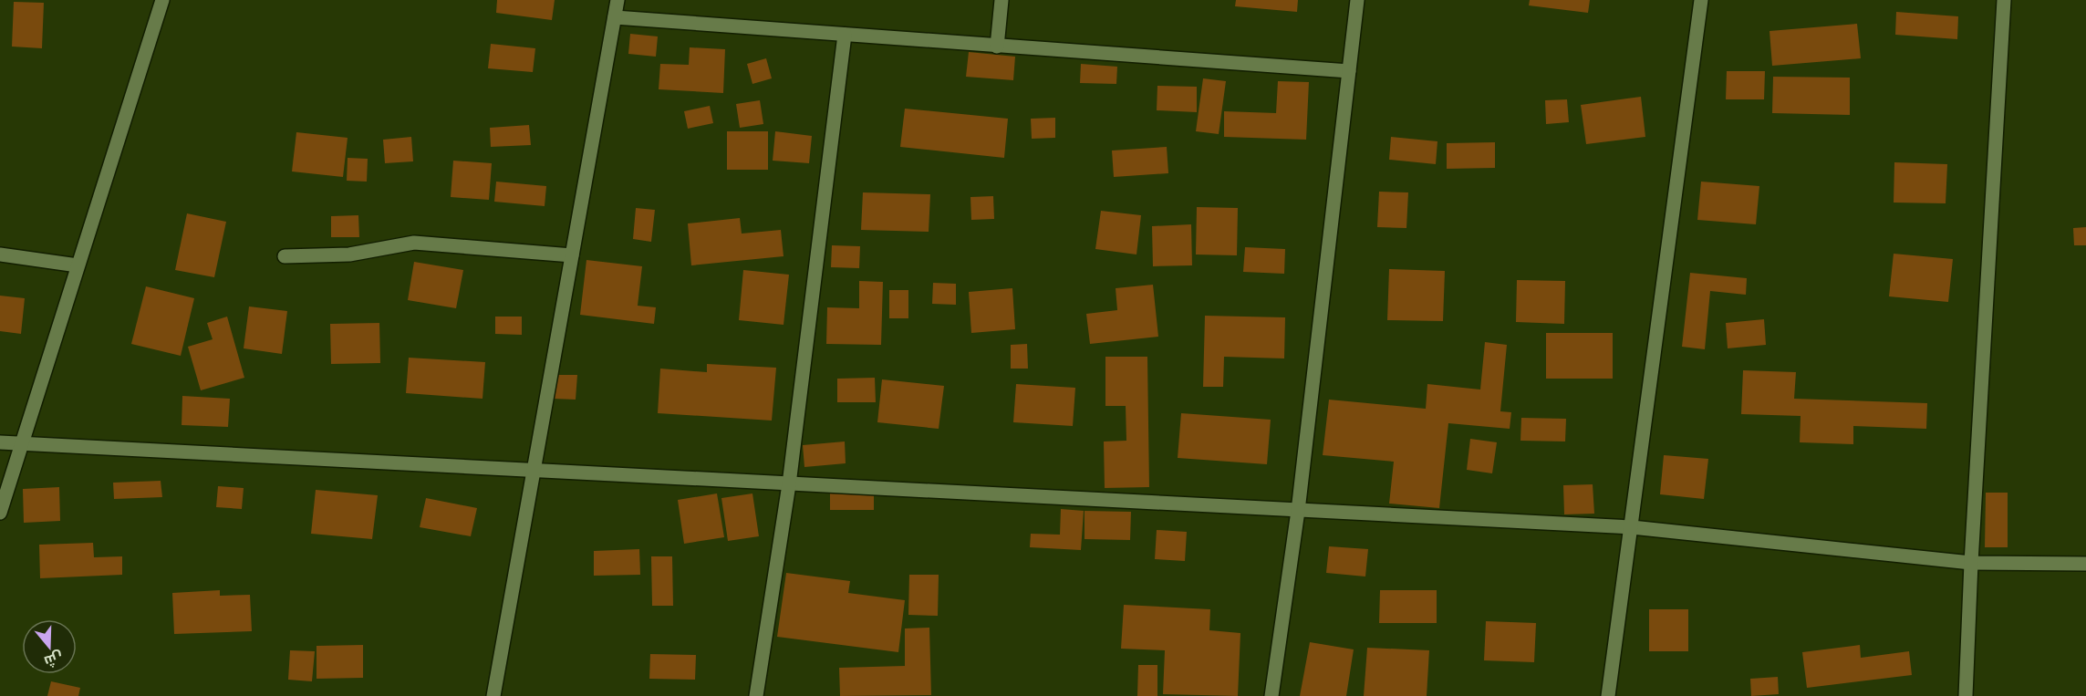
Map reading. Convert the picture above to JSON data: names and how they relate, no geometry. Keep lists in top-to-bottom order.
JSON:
{
  "north": "bottom"
}
